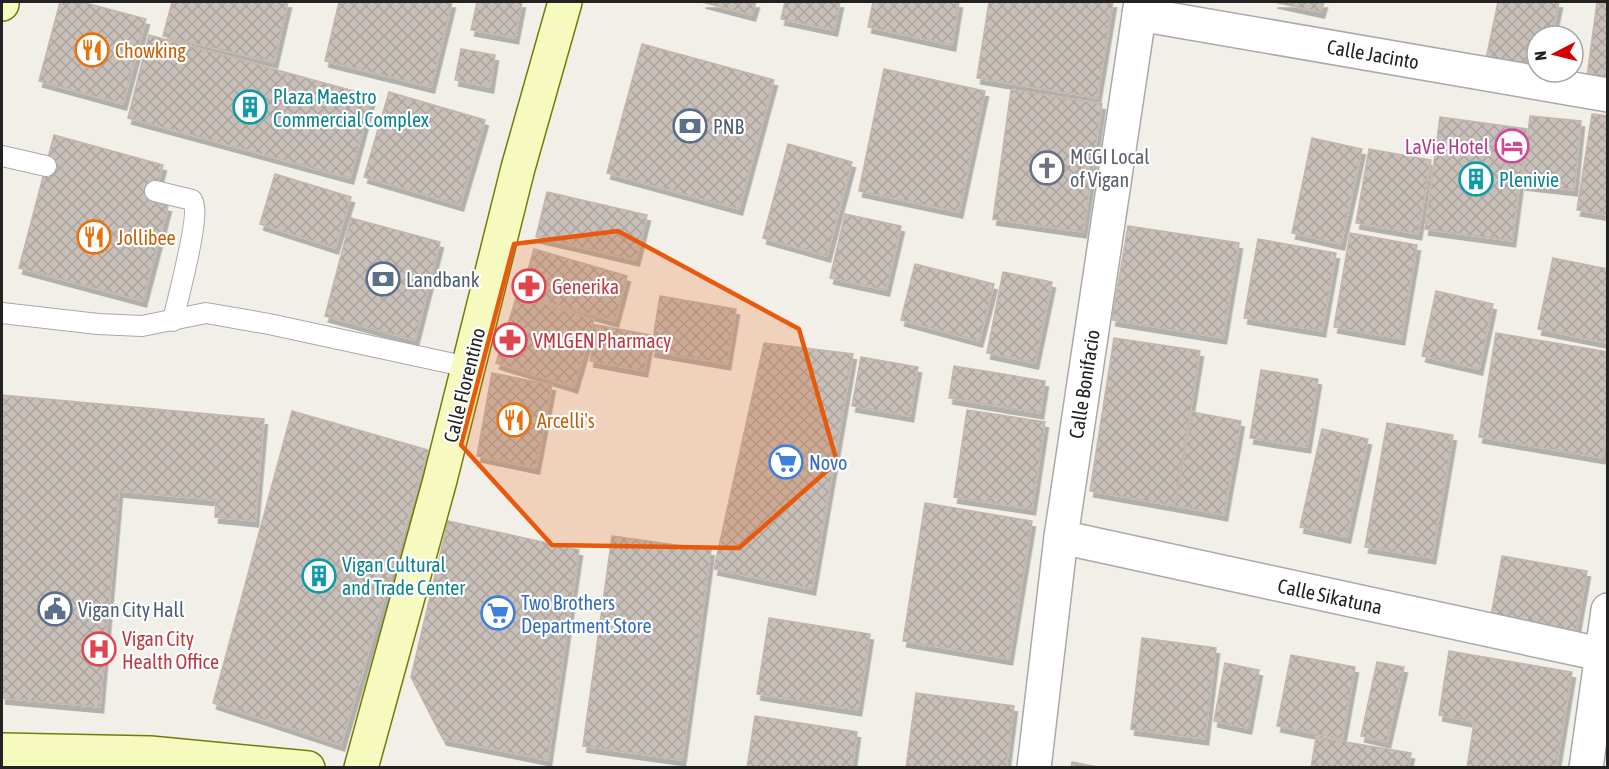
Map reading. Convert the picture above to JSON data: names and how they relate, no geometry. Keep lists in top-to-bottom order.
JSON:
{
  "streets": {
    "street": [
      "Calle Jacinto",
      "Calle Bonifacio",
      "Calle Florentino",
      "Calle Sikatuna"
    ]
  },
  "crossings": [
    ["Calle Jacinto", "Calle Bonifacio"],
    ["Calle Bonifacio", "Calle Sikatuna"]
  ],
  "places": {
    "restaurant": ["Chowking", "Jollibee", "Arcelli's"],
    "building": ["Plaza Maestro Commercial Complex", "Plenivie", "Vigan Cultural and Trade Center"],
    "bank": ["PNB", "Landbank"],
    "hotel": ["LaVie Hotel"],
    "church": ["MCGI Local of Vigan"],
    "pharmacy": ["Generika", "VMLGEN Pharmacy"],
    "supermarket": ["Novo", "Two Brothers Department Store"],
    "public building": ["Vigan City Hall"],
    "hospital": ["Vigan City Health Office"]
  },
  "north": "left"
}
